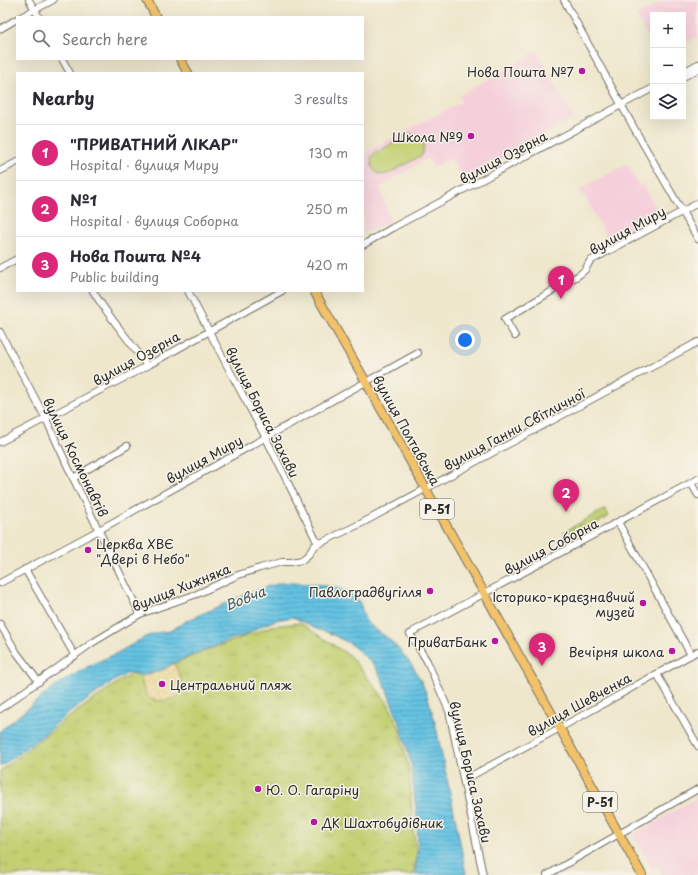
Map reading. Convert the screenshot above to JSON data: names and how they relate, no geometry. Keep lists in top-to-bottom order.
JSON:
{
  "streets": {
    "main road": ["вулиця Полтавська", "Р-51"],
    "street": [
      "вулиця Озерна",
      "вулиця Миру",
      "вулиця Бориса Захави",
      "вулиця Ганни Світличної",
      "вулиця Космонавтів",
      "вулиця Соборна",
      "вулиця Хижняка",
      "вулиця Шевченка"
    ]
  },
  "crossings": [
    ["вулиця Озерна", "вулиця Бориса Захави"],
    ["вулиця Озерна", "вулиця Космонавтів"],
    ["вулиця Миру", "вулиця Бориса Захави"],
    ["вулиця Миру", "вулиця Полтавська"],
    ["вулиця Миру", "вулиця Космонавтів"],
    ["вулиця Бориса Захави", "вулиця Ганни Світличної"],
    ["вулиця Бориса Захави", "вулиця Соборна"],
    ["вулиця Бориса Захави", "вулиця Хижняка"],
    ["вулиця Ганни Світличної", "вулиця Полтавська"],
    ["вулиця Ганни Світличної", "вулиця Хижняка"],
    ["вулиця Полтавська", "вулиця Соборна"],
    ["вулиця Полтавська", "вулиця Шевченка"],
    ["вулиця Космонавтів", "вулиця Хижняка"]
  ],
  "water": ["Вовча"],
  "places": [
    "Нова Пошта №7",
    "Школа №9",
    "Церква ХВЄ \"Двері в Небо\"",
    "Павлоградвугілля",
    "Історико-краєзнавчий музей",
    "ПриватБанк",
    "Вечірня школа",
    "Центральний пляж",
    "Ю. О. Гагаріну",
    "ДК Шахтобудівник"
  ],
  "page": {
    "map_buttons": ["+", "−"],
    "search": "Search here",
    "heading": ["Nearby", "3 results"],
    "list": [
      {
        "mark": "1",
        "name": "\"ПРИВАТНИЙ ЛІКАР\"",
        "note": "Hospital · вулиця Миру",
        "value": "130 m"
      },
      {
        "mark": "2",
        "name": "№1",
        "note": "Hospital · вулиця Соборна",
        "value": "250 m"
      },
      {
        "mark": "3",
        "name": "Нова Пошта №4",
        "note": "Public building",
        "value": "420 m"
      }
    ],
    "pins": ["1", "2", "3"]
  }
}
